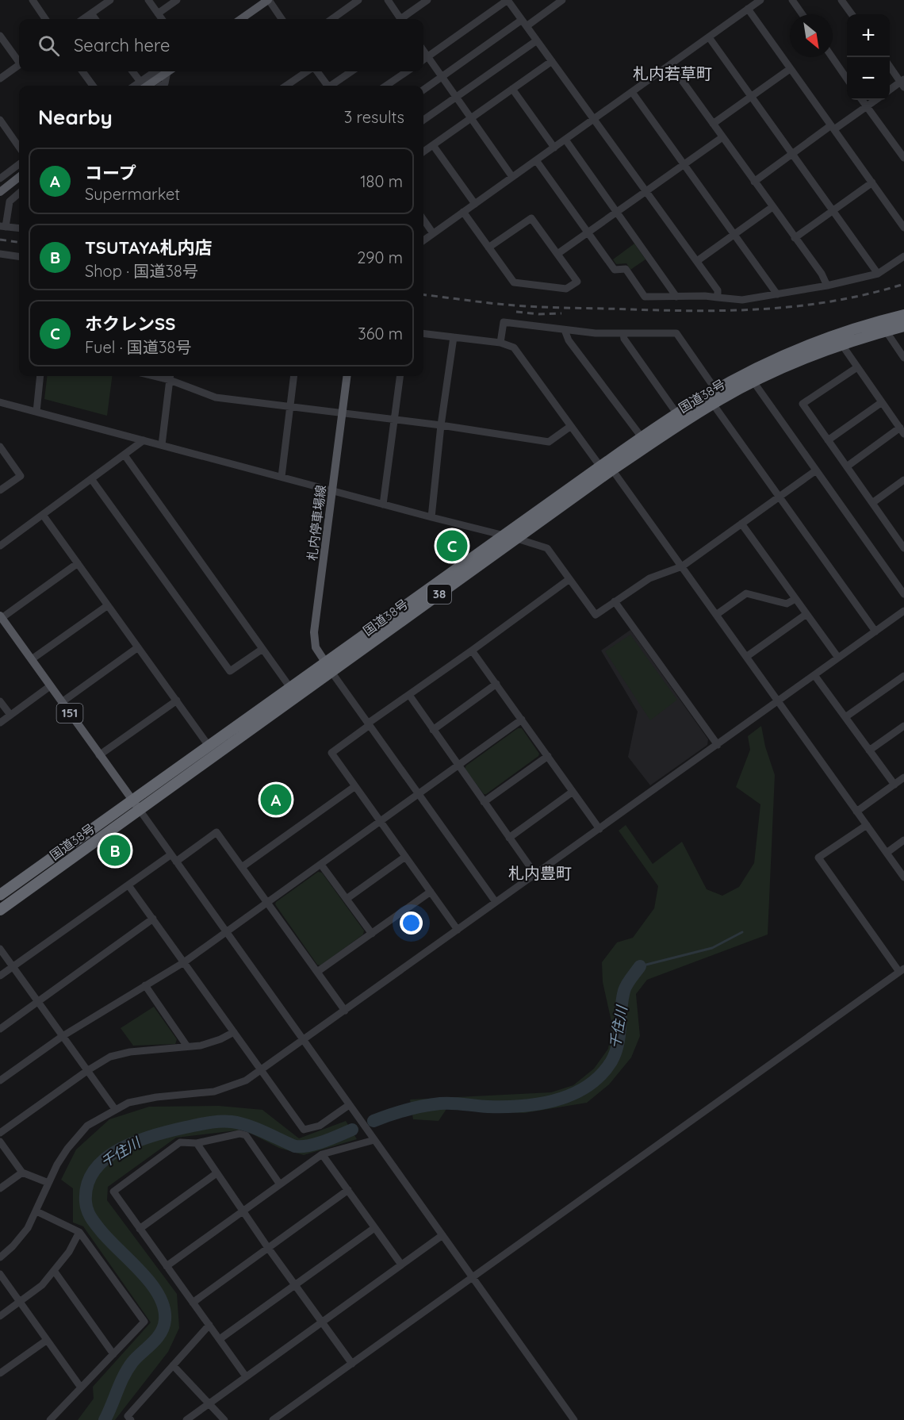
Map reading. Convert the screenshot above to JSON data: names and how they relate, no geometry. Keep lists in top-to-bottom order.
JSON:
{
  "streets": {
    "highway": ["国道38号", "38"],
    "main road": ["札内停車場線", "151"]
  },
  "crossings": [
    ["国道38号", "札内停車場線"],
    ["国道38号", "151"]
  ],
  "districts": ["札内若草町", "札内豊町"],
  "water": ["千住川"],
  "north": "bottom right",
  "page": {
    "map_buttons": ["+", "−"],
    "search": "Search here",
    "heading": ["Nearby", "3 results"],
    "list": [
      {
        "mark": "A",
        "name": "コープ",
        "note": "Supermarket",
        "value": "180 m"
      },
      {
        "mark": "B",
        "name": "TSUTAYA札内店",
        "note": "Shop · 国道38号",
        "value": "290 m"
      },
      {
        "mark": "C",
        "name": "ホクレンSS",
        "note": "Fuel · 国道38号",
        "value": "360 m"
      }
    ],
    "pins": ["C", "A", "B"]
  }
}
